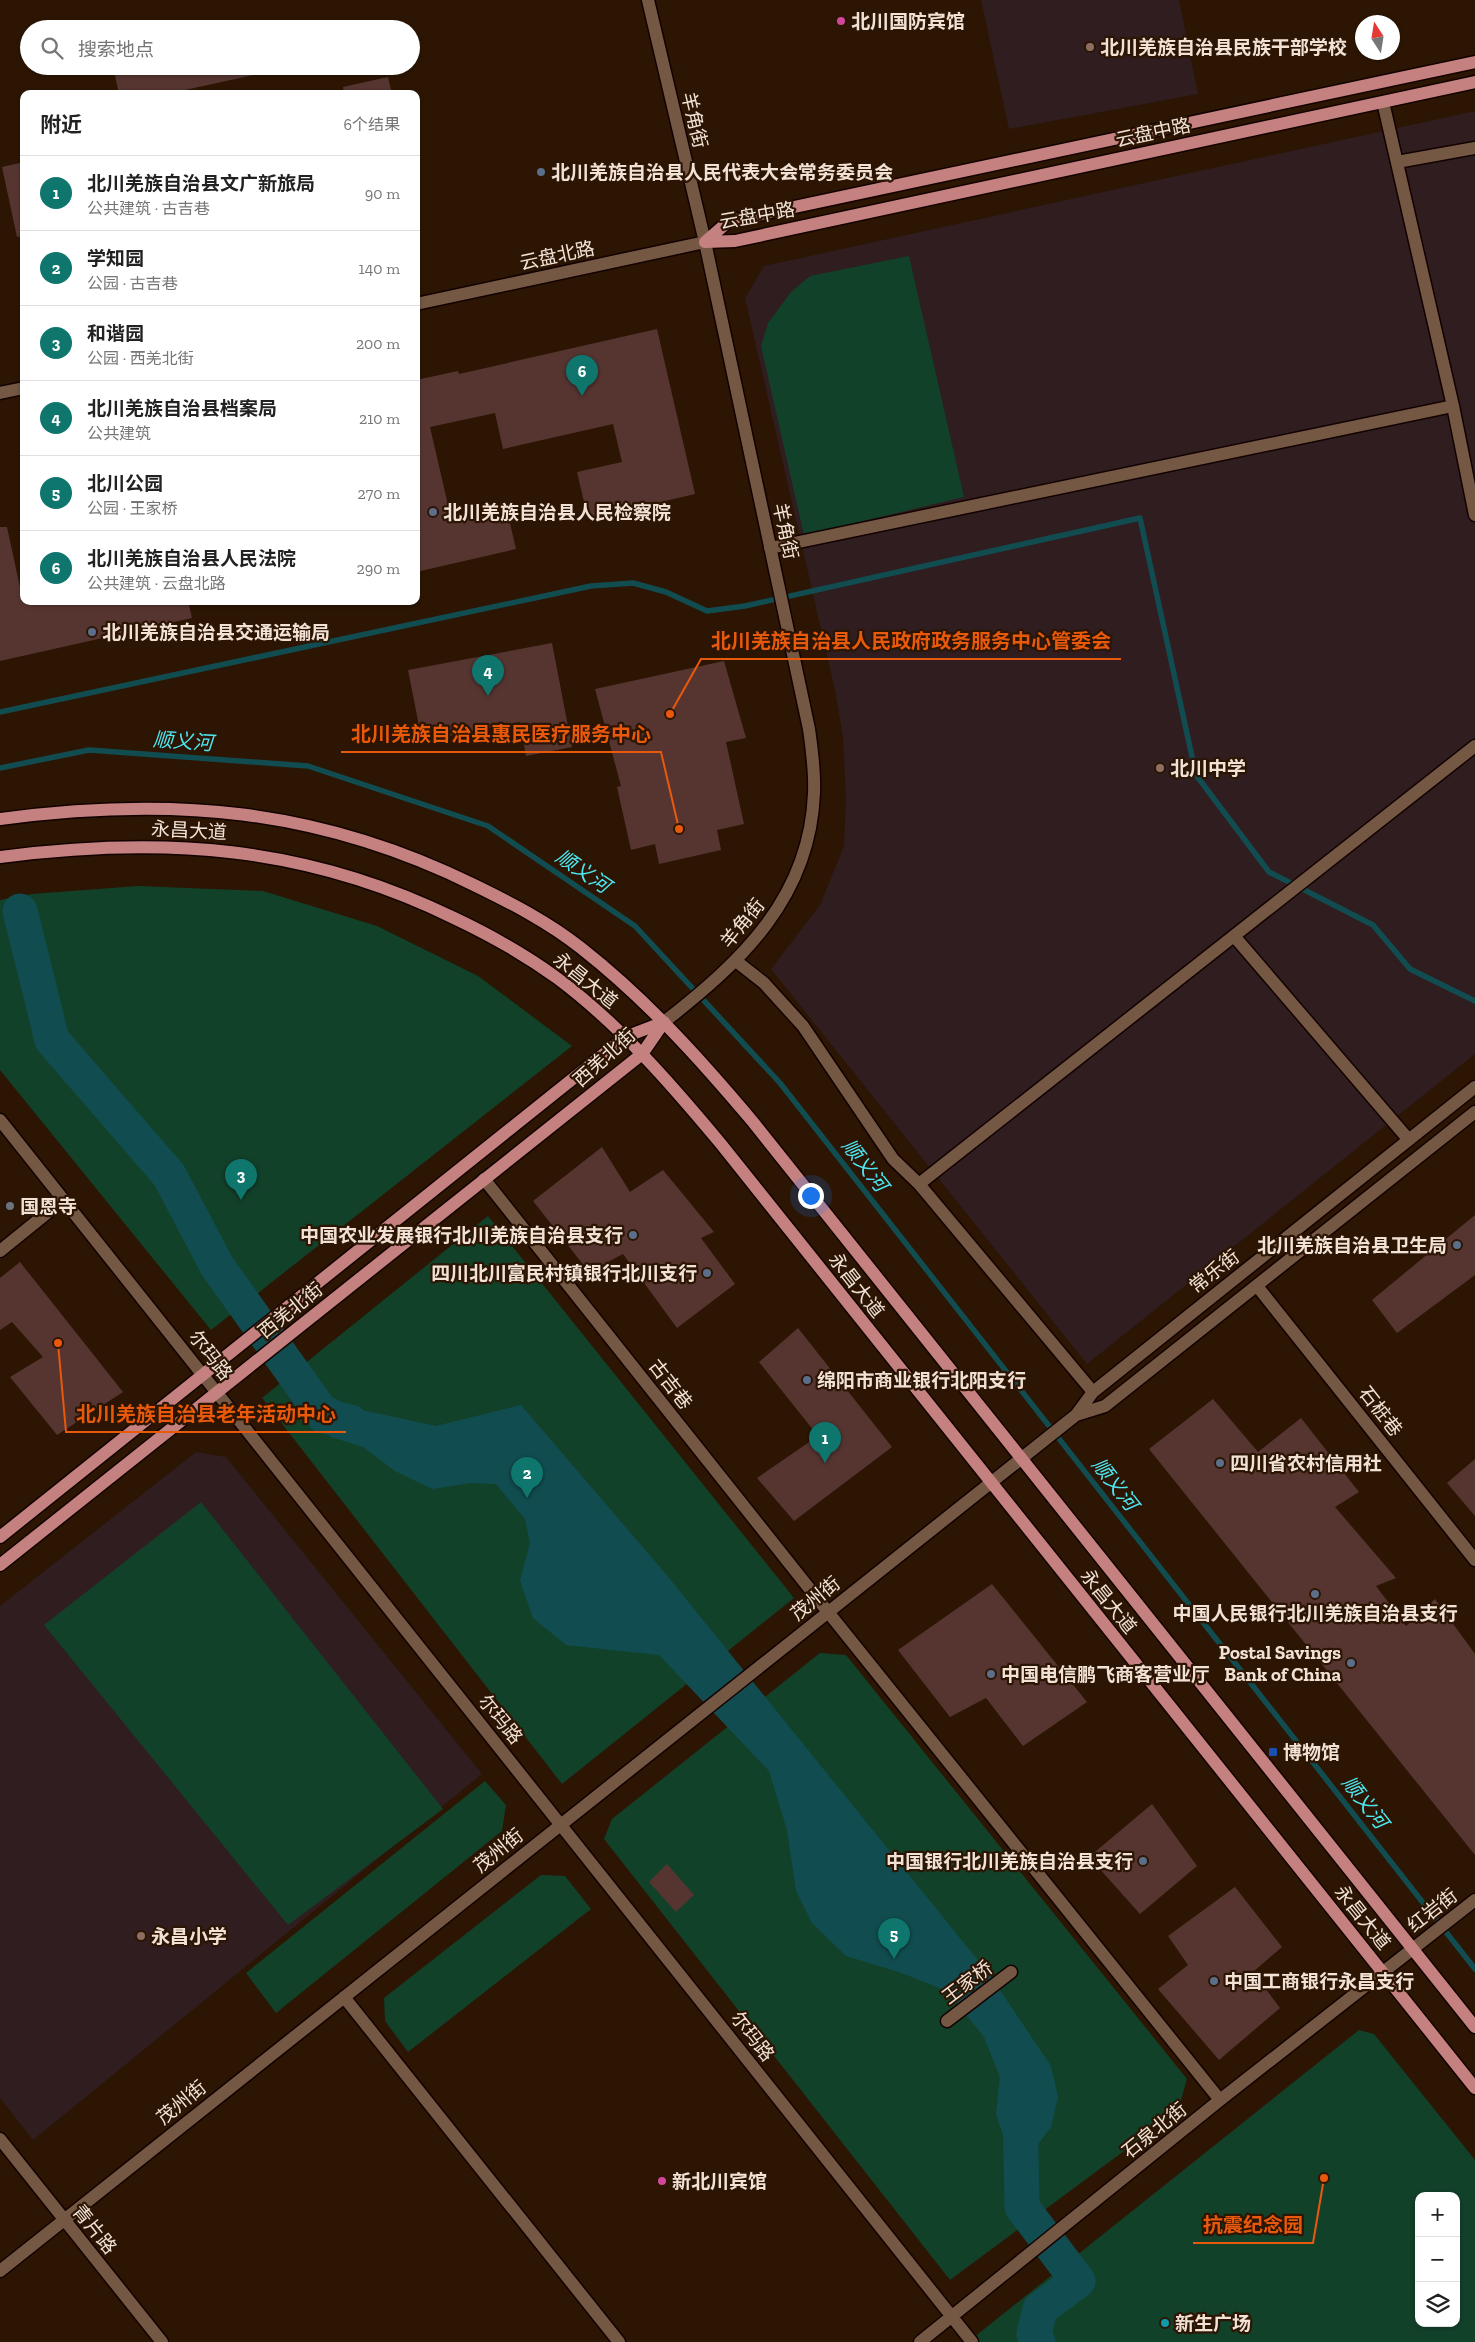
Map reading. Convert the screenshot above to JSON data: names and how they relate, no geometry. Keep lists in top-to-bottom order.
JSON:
{
  "streets": {
    "main road": ["云盘中路", "永昌大道", "西羌北街"],
    "street": [
      "羊角街",
      "云盘北路",
      "常乐街",
      "尔玛路",
      "古吉巷",
      "石桩巷",
      "茂州街",
      "红岩街",
      "王家桥",
      "石泉北街",
      "青片路"
    ]
  },
  "crossings": [
    ["羊角街", "云盘中路"],
    ["羊角街", "云盘北路"],
    ["羊角街", "永昌大道"],
    ["羊角街", "西羌北街"],
    ["云盘中路", "云盘北路"],
    ["永昌大道", "西羌北街"],
    ["永昌大道", "常乐街"],
    ["永昌大道", "茂州街"],
    ["永昌大道", "红岩街"],
    ["永昌大道", "石泉北街"],
    ["西羌北街", "尔玛路"],
    ["西羌北街", "古吉巷"],
    ["常乐街", "石桩巷"],
    ["常乐街", "茂州街"],
    ["尔玛路", "茂州街"],
    ["尔玛路", "石泉北街"],
    ["古吉巷", "茂州街"],
    ["古吉巷", "石泉北街"],
    ["茂州街", "青片路"],
    ["红岩街", "石泉北街"]
  ],
  "water": ["顺义河"],
  "places": {
    "other": [
      "北川国防宾馆",
      "北川羌族自治县民族干部学校",
      "北川羌族自治县人民代表大会常务委员会",
      "北川羌族自治县人民检察院",
      "北川羌族自治县交通运输局",
      "北川羌族自治县人民政府政务服务中心管委会",
      "北川中学",
      "北川羌族自治县惠民医疗服务中心",
      "国恩寺",
      "中国农业发展银行北川羌族自治县支行",
      "北川羌族自治县卫生局",
      "四川北川富民村镇银行北川支行",
      "北川羌族自治县老年活动中心",
      "绵阳市商业银行北阳支行",
      "四川省农村信用社",
      "中国人民银行北川羌族自治县支行",
      "Postal Savings Bank of China",
      "中国电信鹏飞商客营业厅",
      "中国银行北川羌族自治县支行",
      "永昌小学",
      "中国工商银行永昌支行",
      "抗震纪念园",
      "新北川宾馆",
      "新生广场"
    ],
    "transit": ["博物馆"]
  },
  "north": "top",
  "page": {
    "search": "搜索地点",
    "heading": ["附近", "6个结果"],
    "list": [
      {
        "mark": "1",
        "name": "北川羌族自治县文广新旅局",
        "note": "公共建筑 · 古吉巷",
        "value": "90 m"
      },
      {
        "mark": "2",
        "name": "学知园",
        "note": "公园 · 古吉巷",
        "value": "140 m"
      },
      {
        "mark": "3",
        "name": "和谐园",
        "note": "公园 · 西羌北街",
        "value": "200 m"
      },
      {
        "mark": "4",
        "name": "北川羌族自治县档案局",
        "note": "公共建筑",
        "value": "210 m"
      },
      {
        "mark": "5",
        "name": "北川公园",
        "note": "公园 · 王家桥",
        "value": "270 m"
      },
      {
        "mark": "6",
        "name": "北川羌族自治县人民法院",
        "note": "公共建筑 · 云盘北路",
        "value": "290 m"
      }
    ],
    "pins": [
      "6",
      "4",
      "3",
      "1",
      "2",
      "5"
    ],
    "map_buttons": ["+", "−"]
  }
}
